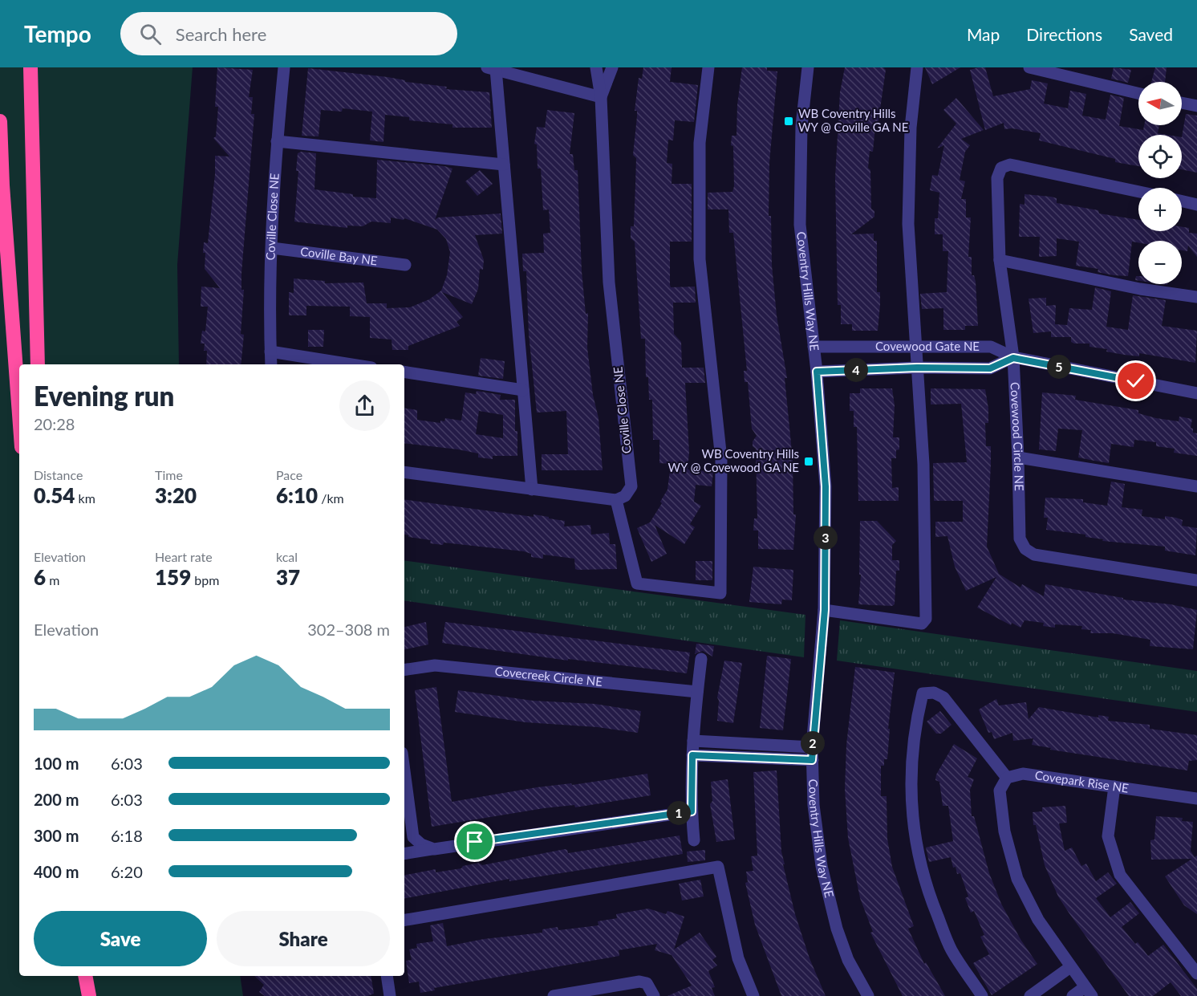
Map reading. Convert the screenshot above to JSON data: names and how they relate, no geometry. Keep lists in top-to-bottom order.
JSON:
{
  "streets": {
    "street": [
      "Coville Close NE",
      "Coville Bay NE",
      "Coventry Hills Way NE",
      "Covewood Gate NE",
      "Covewood Circle NE",
      "Covecreek Circle NE",
      "Covepark Rise NE"
    ]
  },
  "crossings": [
    ["Coville Close NE", "Coville Bay NE"],
    ["Coventry Hills Way NE", "Covewood Gate NE"],
    ["Covewood Gate NE", "Covewood Circle NE"]
  ],
  "places": {
    "transit": ["WB Coventry Hills WY @ Coville GA NE", "WB Coventry Hills WY @ Covewood GA NE"]
  },
  "north": "left",
  "page": {
    "header": "Tempo",
    "search": "Search here",
    "nav": ["Map", "Directions", "Saved"],
    "map_buttons": ["+", "−"],
    "pins": [
      "5",
      "4",
      "3",
      "2",
      "1"
    ],
    "heading": ["Evening run", "20:28"],
    "stats": [
      ["Distance", "0.54 km"],
      ["Time", "3:20"],
      ["Pace", "6:10 /km"],
      ["Elevation", "6 m"],
      ["Heart rate", "159 bpm"],
      ["kcal", "37"]
    ],
    "chart": ["Elevation", "302–308 m"],
    "list": [
      {
        "name": "100 m",
        "note": "6:03"
      },
      {
        "name": "200 m",
        "note": "6:03"
      },
      {
        "name": "300 m",
        "note": "6:18"
      },
      {
        "name": "400 m",
        "note": "6:20"
      }
    ],
    "buttons": ["Save", "Share"]
  }
}
